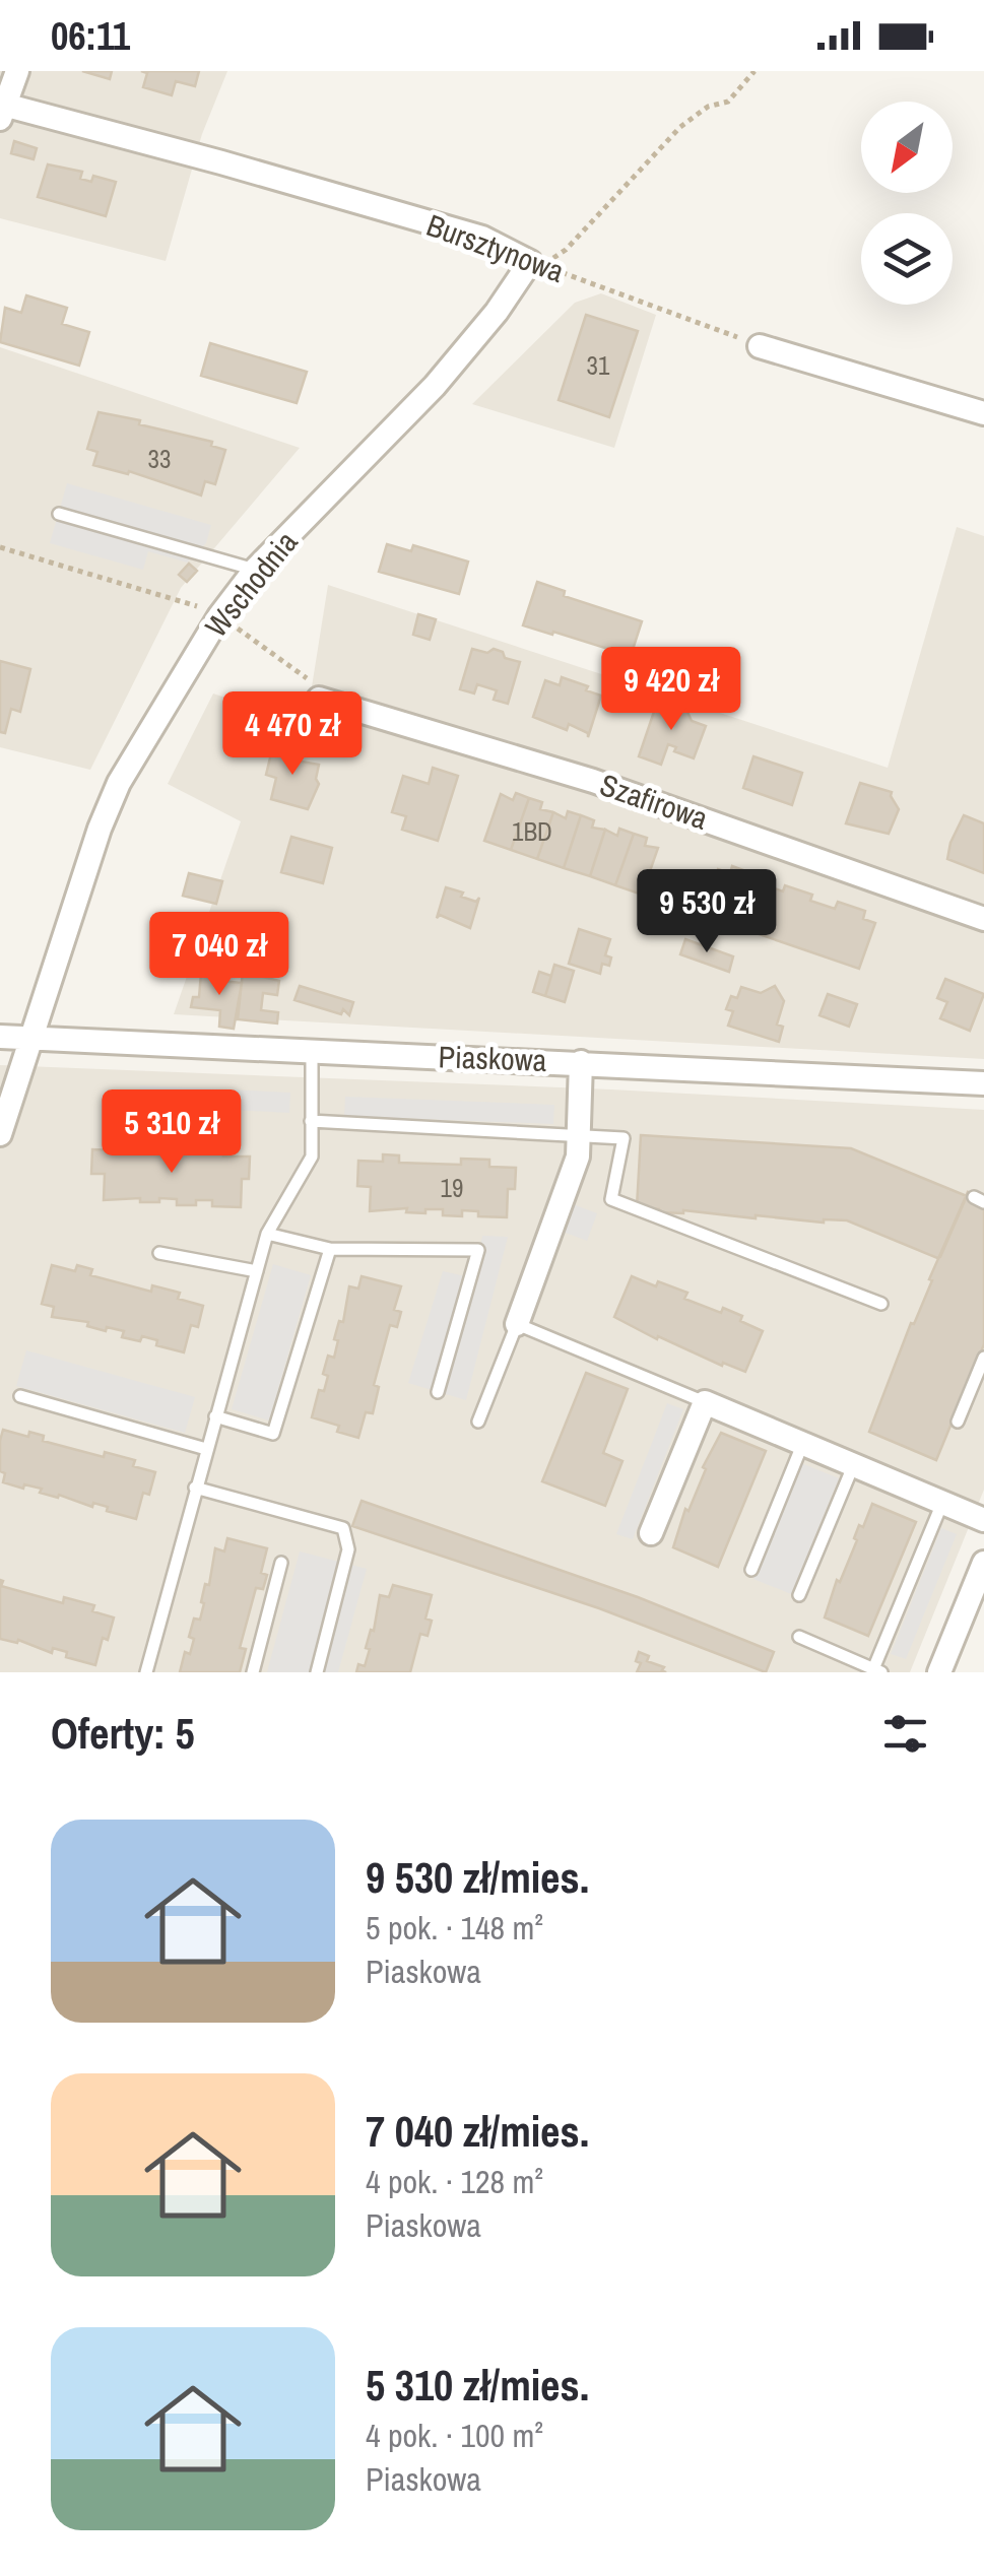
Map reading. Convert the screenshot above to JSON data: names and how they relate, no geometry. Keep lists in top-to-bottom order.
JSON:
{
  "streets": {
    "street": [
      "Bursztynowa",
      "Wschodnia",
      "Szafirowa",
      "Piaskowa"
    ]
  },
  "crossings": [
    ["Bursztynowa", "Wschodnia"],
    ["Wschodnia", "Piaskowa"]
  ],
  "house_numbers": [
    "31",
    "33",
    "1BD",
    "19"
  ],
  "north": "bottom left",
  "page": {
    "status": "06:11",
    "price": [
      "9 420 zł",
      "4 470 zł",
      "9 530 zł",
      "7 040 zł",
      "5 310 zł"
    ],
    "heading": "Oferty: 5",
    "list": [
      {
        "name": "9 530 zł/mies.",
        "note": "5 pok. · 148 m² · Piaskowa"
      },
      {
        "name": "7 040 zł/mies.",
        "note": "4 pok. · 128 m² · Piaskowa"
      },
      {
        "name": "5 310 zł/mies.",
        "note": "4 pok. · 100 m² · Piaskowa"
      }
    ]
  }
}
